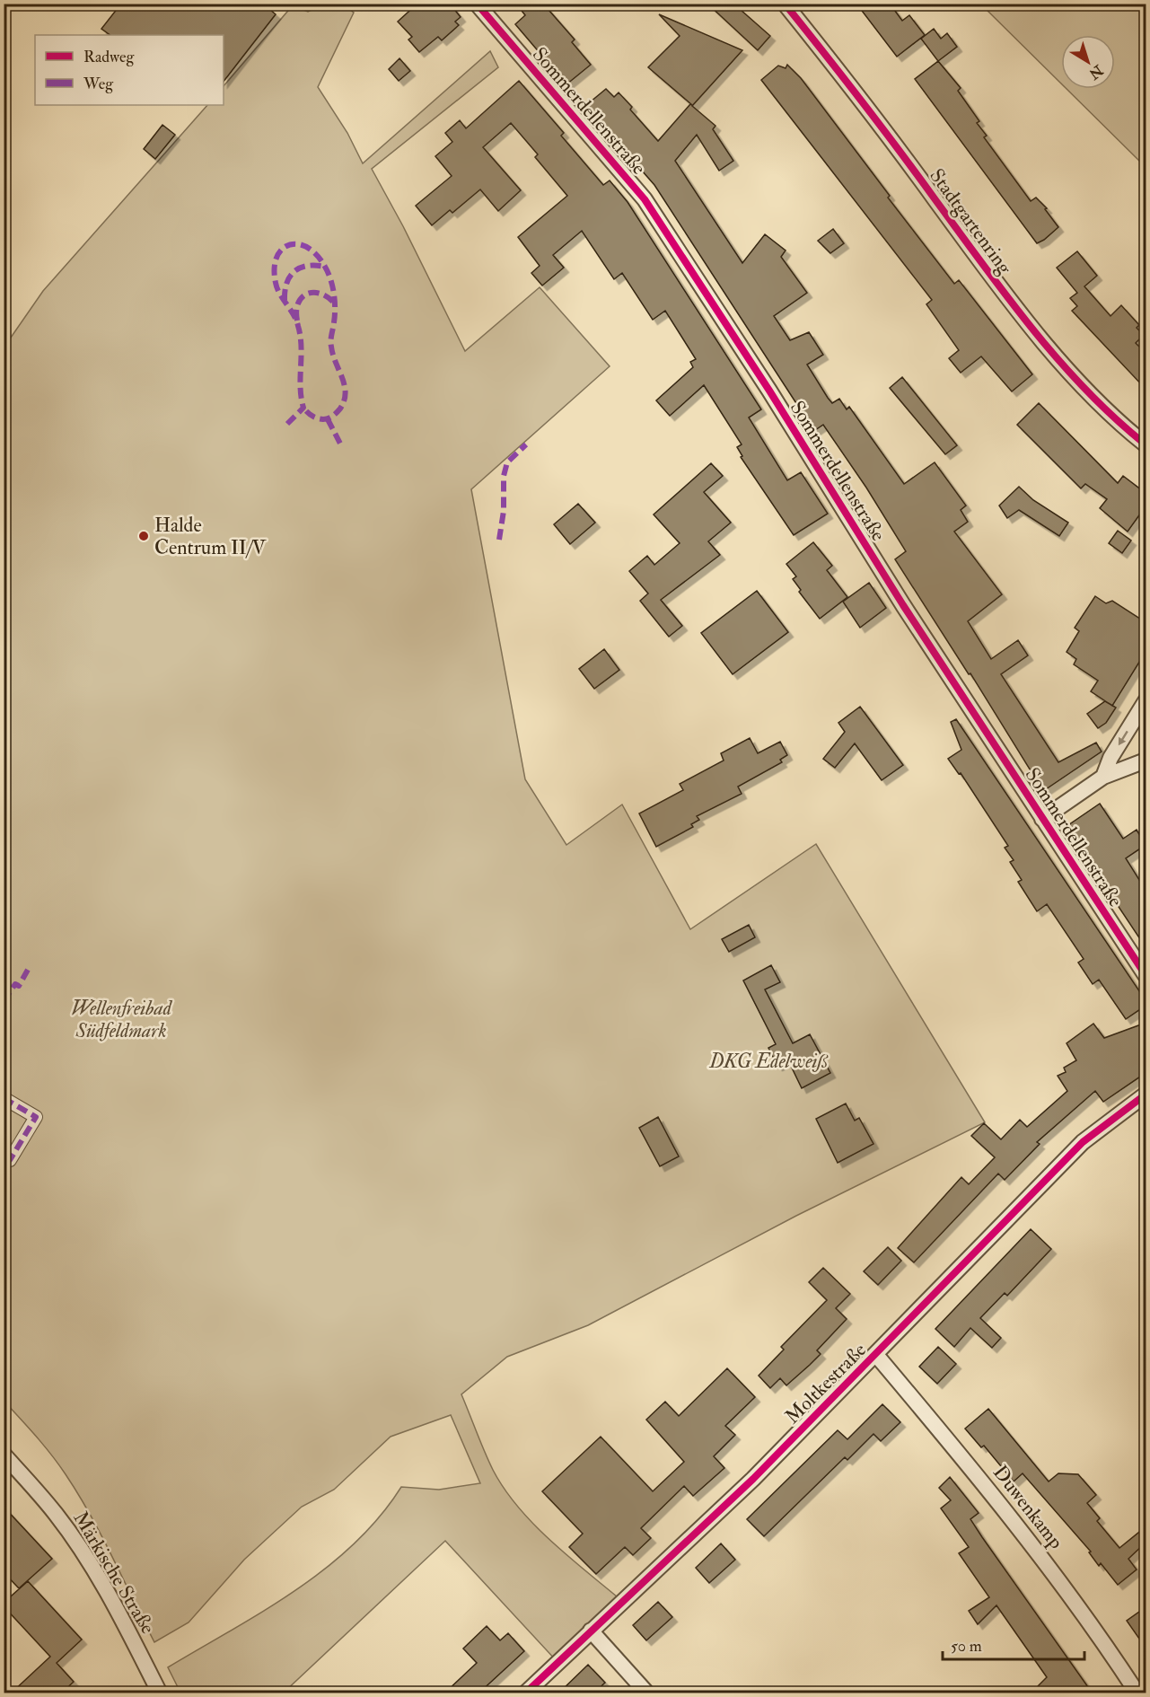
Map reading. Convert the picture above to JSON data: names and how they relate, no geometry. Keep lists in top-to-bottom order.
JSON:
{
  "streets": {
    "street": [
      "Sommerdellenstraße",
      "Stadtgartenring",
      "Moltkestraße",
      "Duwenkamp",
      "Märkische Straße"
    ]
  },
  "crossings": [
    ["Moltkestraße", "Duwenkamp"]
  ],
  "parks": ["Wellenfreibad Südfeldmark", "DKG Edelweiß"],
  "places": ["Halde Centrum II/V"],
  "legend": ["Radweg", "Weg"],
  "scale_bar": "50 m",
  "north": "bottom right"
}
